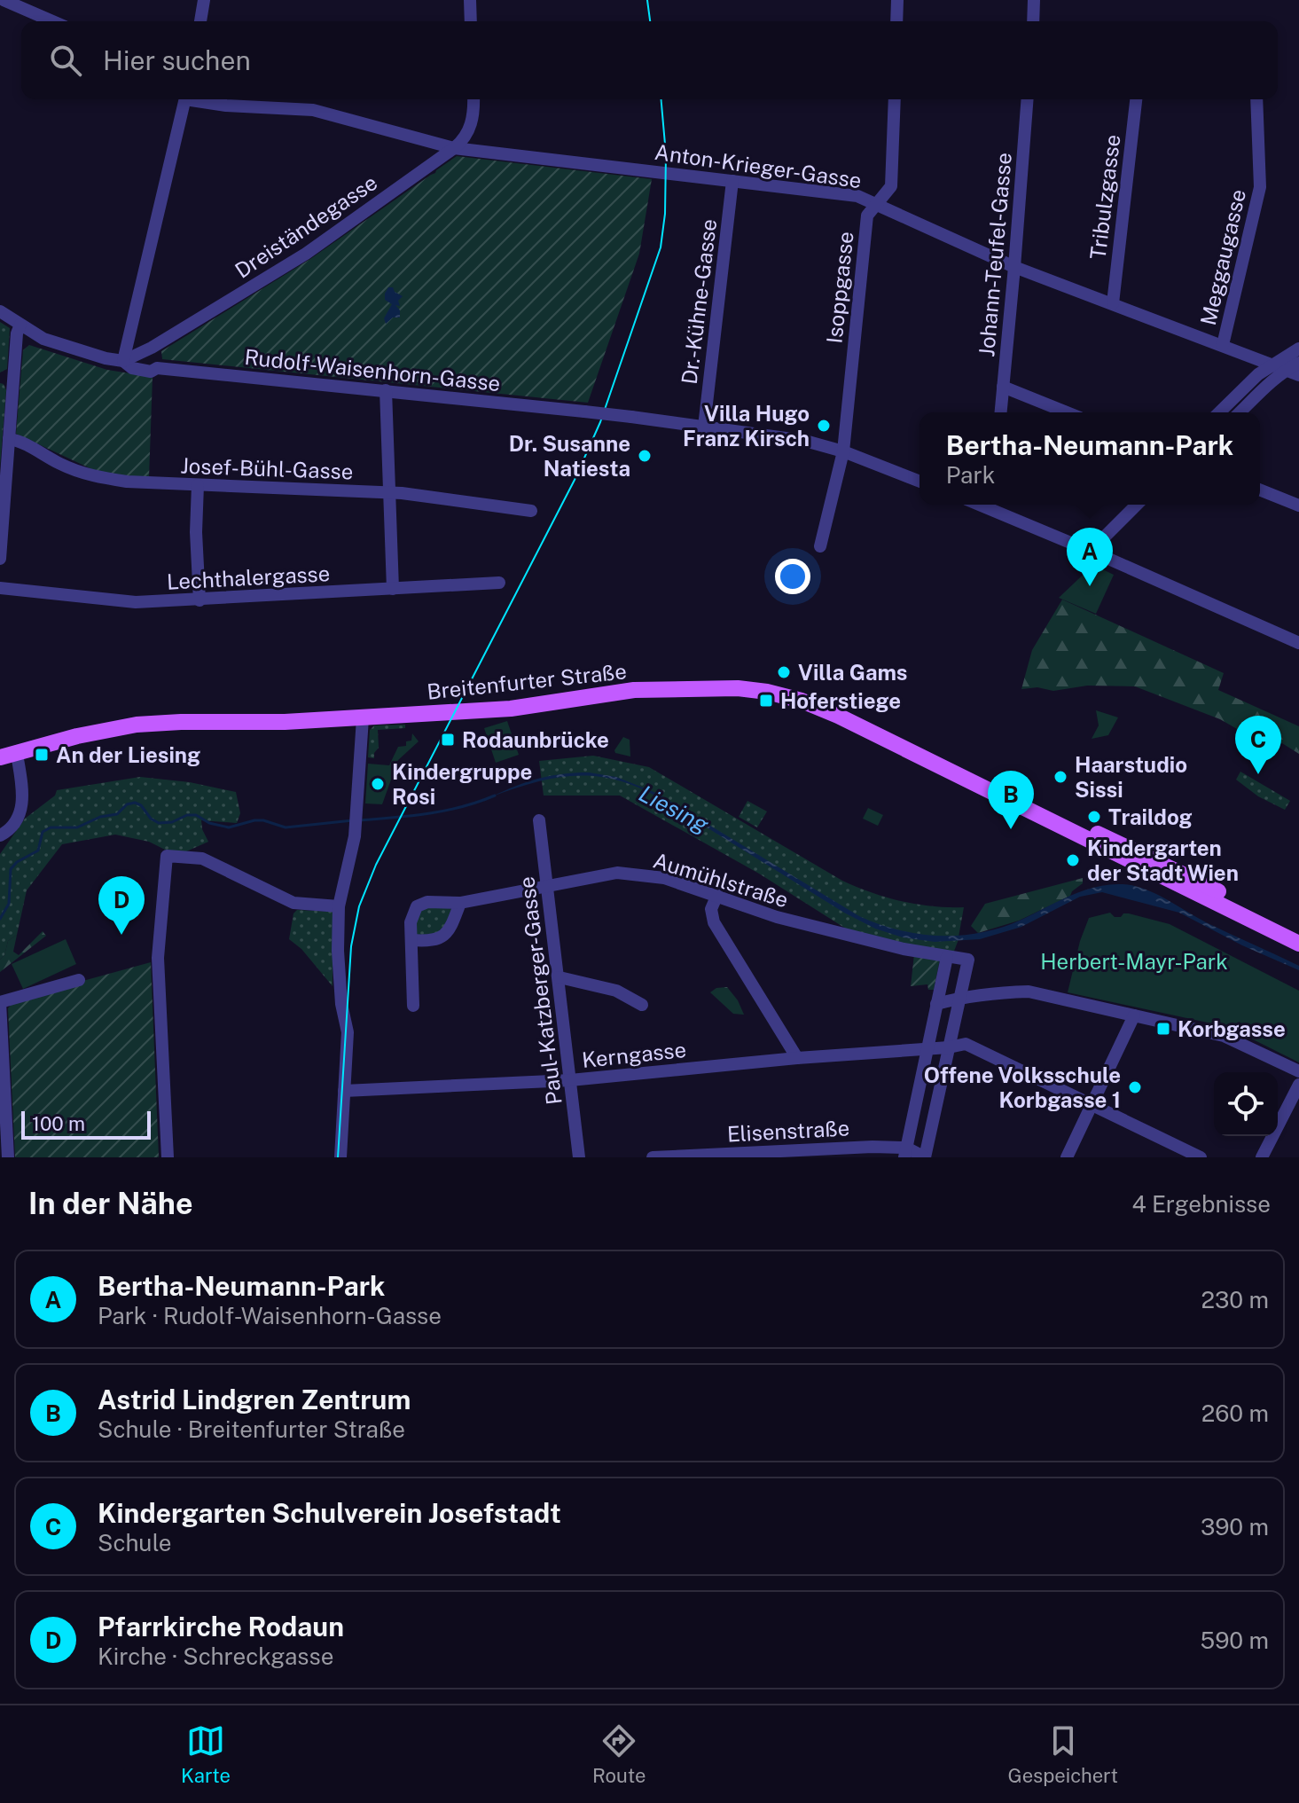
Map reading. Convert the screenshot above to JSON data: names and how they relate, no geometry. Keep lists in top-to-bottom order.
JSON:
{
  "streets": {
    "main road": ["Breitenfurter Straße"],
    "street": [
      "Anton-Krieger-Gasse",
      "Tribulzgasse",
      "Dreiständegasse",
      "Johann-Teufel-Gasse",
      "Meggaugasse",
      "Isoppgasse",
      "Dr.-Kühne-Gasse",
      "Rudolf-Waisenhorn-Gasse",
      "Josef-Bühl-Gasse",
      "Lechthalergasse",
      "Aumühlstraße",
      "Paul-Katzberger-Gasse",
      "Kerngasse",
      "Elisenstraße"
    ]
  },
  "crossings": [
    ["Anton-Krieger-Gasse", "Tribulzgasse"],
    ["Anton-Krieger-Gasse", "Dreiständegasse"],
    ["Anton-Krieger-Gasse", "Johann-Teufel-Gasse"],
    ["Anton-Krieger-Gasse", "Meggaugasse"],
    ["Anton-Krieger-Gasse", "Isoppgasse"],
    ["Anton-Krieger-Gasse", "Dr.-Kühne-Gasse"],
    ["Dreiständegasse", "Rudolf-Waisenhorn-Gasse"],
    ["Dr.-Kühne-Gasse", "Rudolf-Waisenhorn-Gasse"],
    ["Aumühlstraße", "Paul-Katzberger-Gasse"],
    ["Paul-Katzberger-Gasse", "Kerngasse"]
  ],
  "water": ["Liesing"],
  "parks": ["Herbert-Mayr-Park"],
  "places": {
    "other": [
      "Villa Hugo Franz Kirsch",
      "Dr. Susanne Natiesta",
      "Villa Gams",
      "Haarstudio Sissi",
      "Kindergruppe Rosi",
      "Traildog",
      "Kindergarten der Stadt Wien",
      "Offene Volksschule Korbgasse 1"
    ],
    "transit": [
      "Hoferstiege",
      "Rodaunbrücke",
      "An der Liesing",
      "Korbgasse"
    ]
  },
  "scale_bar": "100 m",
  "page": {
    "search": "Hier suchen",
    "popup": ["Bertha-Neumann-Park", "Park"],
    "pins": [
      "A",
      "C",
      "B",
      "D"
    ],
    "scale": "100 m",
    "heading": ["In der Nähe", "4 Ergebnisse"],
    "list": [
      {
        "mark": "A",
        "name": "Bertha-Neumann-Park",
        "note": "Park · Rudolf-Waisenhorn-Gasse",
        "value": "230 m"
      },
      {
        "mark": "B",
        "name": "Astrid Lindgren Zentrum",
        "note": "Schule · Breitenfurter Straße",
        "value": "260 m"
      },
      {
        "mark": "C",
        "name": "Kindergarten Schulverein Josefstadt",
        "note": "Schule",
        "value": "390 m"
      },
      {
        "mark": "D",
        "name": "Pfarrkirche Rodaun",
        "note": "Kirche · Schreckgasse",
        "value": "590 m"
      }
    ],
    "nav": ["Karte", "Route", "Gespeichert"]
  }
}
